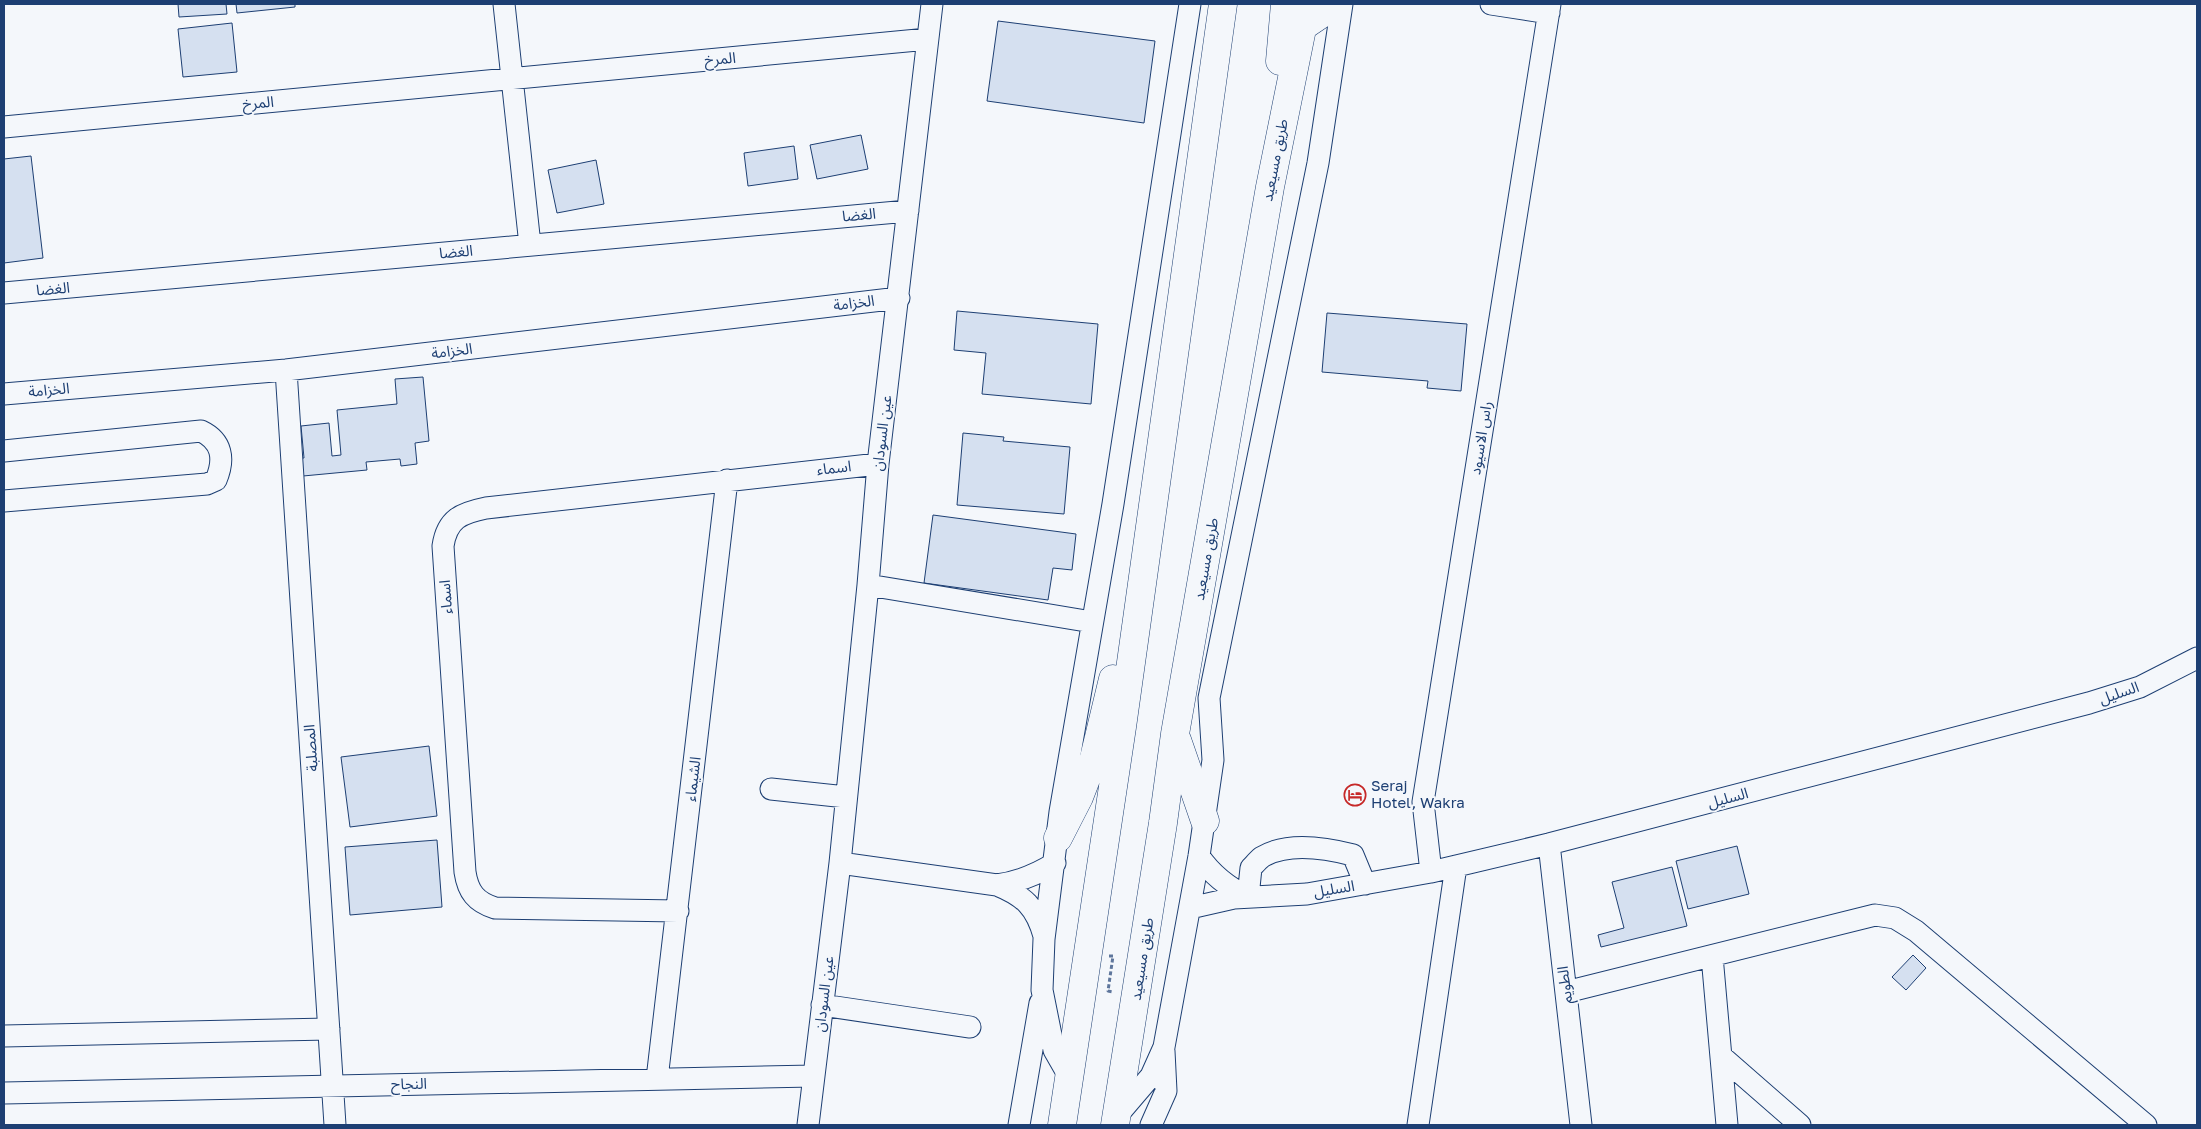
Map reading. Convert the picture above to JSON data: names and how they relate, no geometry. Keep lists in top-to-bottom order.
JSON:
{
  "streets": {
    "highway": ["طريق مسيعيد"],
    "street": [
      "المرخ",
      "الغضا",
      "الخزامة",
      "عين السودان",
      "راس الاسيود",
      "اسماء",
      "السليل",
      "المصلبة",
      "الشيماء",
      "الطويم",
      "النجاح"
    ]
  },
  "crossings": [
    ["المرخ", "عين السودان"],
    ["طريق مسيعيد", "السليل"],
    ["الغضا", "عين السودان"],
    ["الخزامة", "عين السودان"],
    ["الخزامة", "المصلبة"],
    ["عين السودان", "اسماء"],
    ["عين السودان", "النجاح"],
    ["راس الاسيود", "السليل"],
    ["اسماء", "الشيماء"],
    ["السليل", "الطويم"],
    ["المصلبة", "النجاح"],
    ["الشيماء", "النجاح"]
  ],
  "places": {
    "hotel": ["Seraj Hotel, Wakra"]
  }
}
